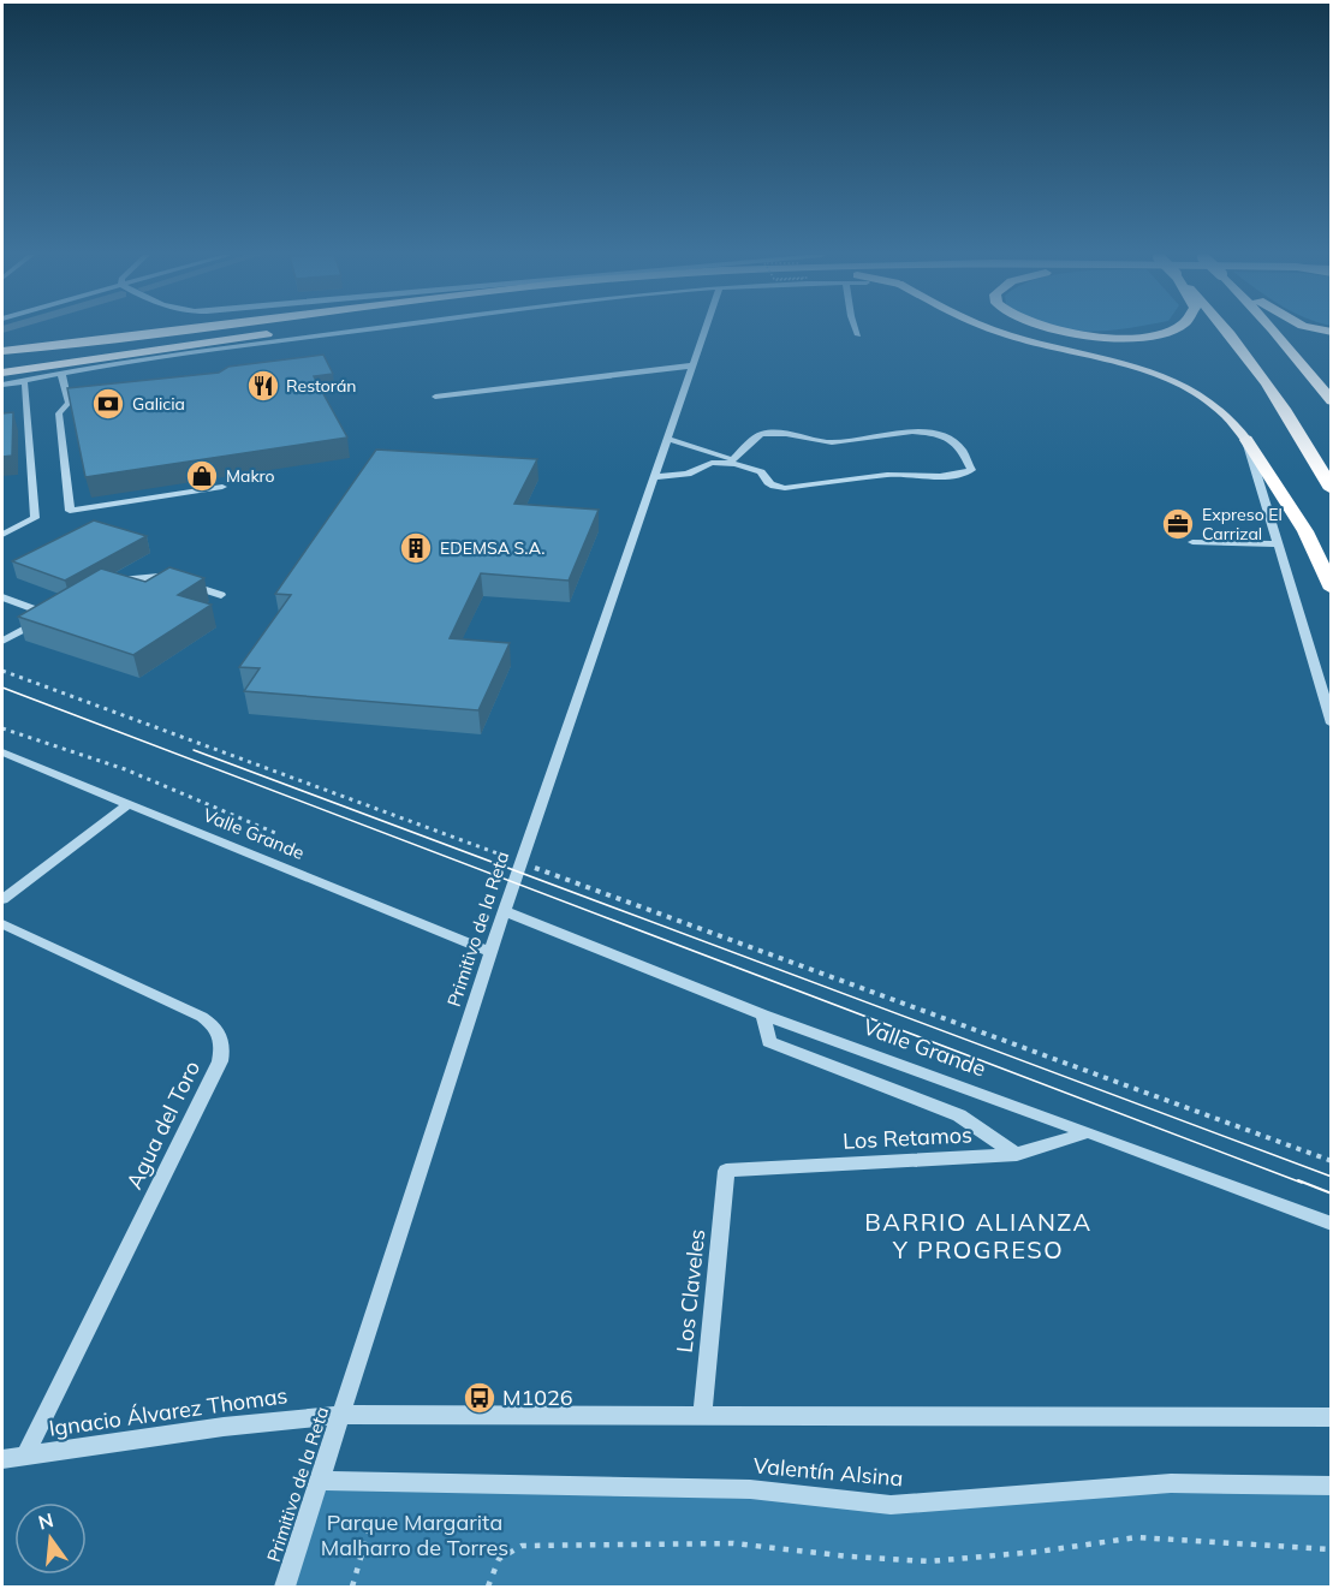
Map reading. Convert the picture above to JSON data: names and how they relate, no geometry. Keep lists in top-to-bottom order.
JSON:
{
  "streets": {
    "street": [
      "Valle Grande",
      "Primitivo de la Reta",
      "Agua del Toro",
      "Los Retamos",
      "Los Claveles",
      "Ignacio Álvarez Thomas",
      "Valentín Alsina"
    ]
  },
  "crossings": [
    ["Valle Grande", "Primitivo de la Reta"],
    ["Valle Grande", "Los Retamos"],
    ["Primitivo de la Reta", "Ignacio Álvarez Thomas"],
    ["Primitivo de la Reta", "Valentín Alsina"],
    ["Agua del Toro", "Ignacio Álvarez Thomas"],
    ["Los Retamos", "Los Claveles"]
  ],
  "districts": ["BARRIO ALIANZA Y PROGRESO"],
  "parks": ["Parque Margarita Malharro de Torres"],
  "places": {
    "restaurant": ["Restorán"],
    "bank": ["Galicia"],
    "shop": ["Makro"],
    "office": ["Expreso El Carrizal"],
    "building": ["EDEMSA S.A."],
    "bus stop": ["M1026"]
  },
  "north": "top"
}
